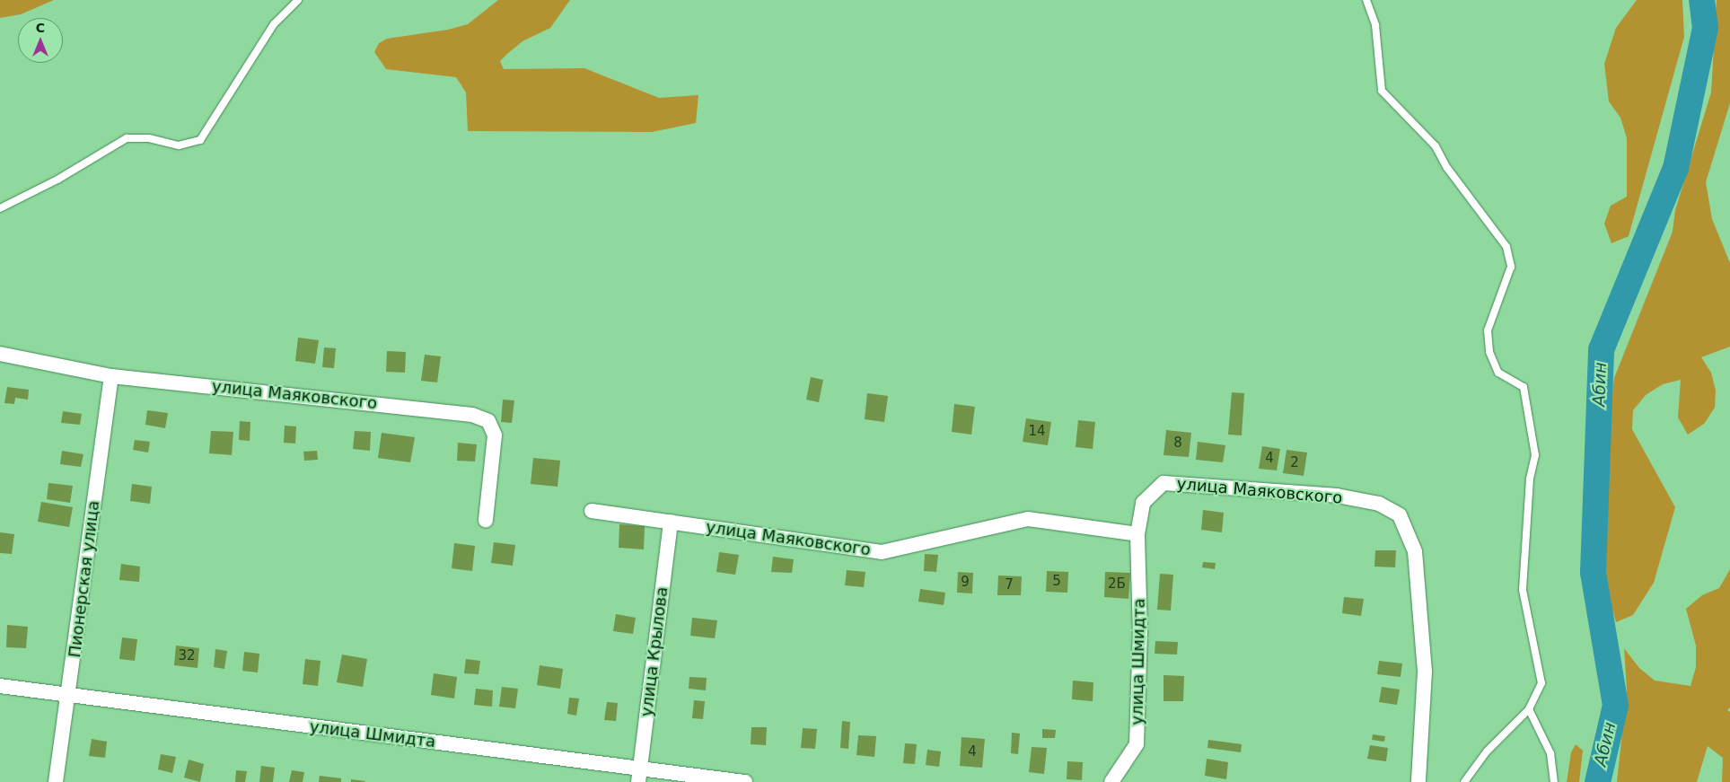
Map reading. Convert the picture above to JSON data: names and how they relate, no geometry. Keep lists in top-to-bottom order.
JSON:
{
  "streets": {
    "street": [
      "улица Маяковского",
      "Пионерская улица",
      "улица Крылова",
      "улица Шмидта"
    ]
  },
  "crossings": [
    ["улица Маяковского", "Пионерская улица"],
    ["улица Маяковского", "улица Крылова"],
    ["улица Маяковского", "улица Шмидта"],
    ["Пионерская улица", "улица Шмидта"],
    ["улица Крылова", "улица Шмидта"]
  ],
  "water": ["Абин"],
  "house_numbers": [
    "14",
    "8",
    "4",
    "2",
    "5",
    "9",
    "2Б",
    "7",
    "32",
    "4"
  ],
  "north": "top"
}
